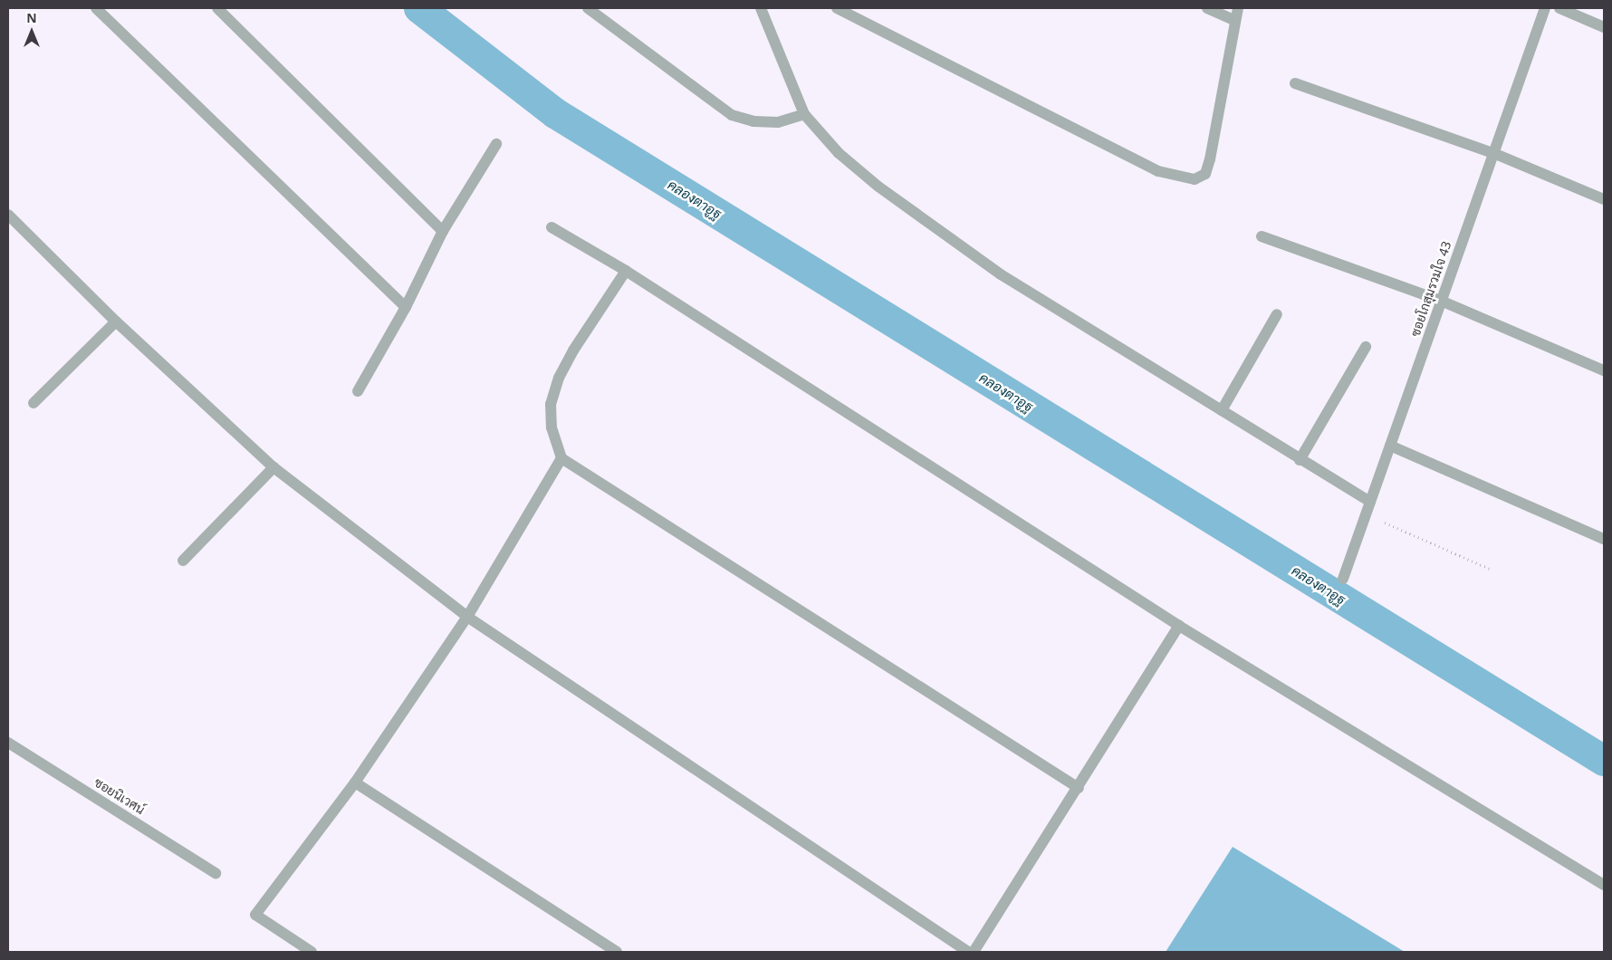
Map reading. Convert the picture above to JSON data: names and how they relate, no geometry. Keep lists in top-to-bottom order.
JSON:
{
  "streets": {
    "street": ["ซอยโกสุมรวมใจ 43", "ซอยนิเวศน์"]
  },
  "water": ["คลองตาอูฐ"],
  "north": "top"
}
